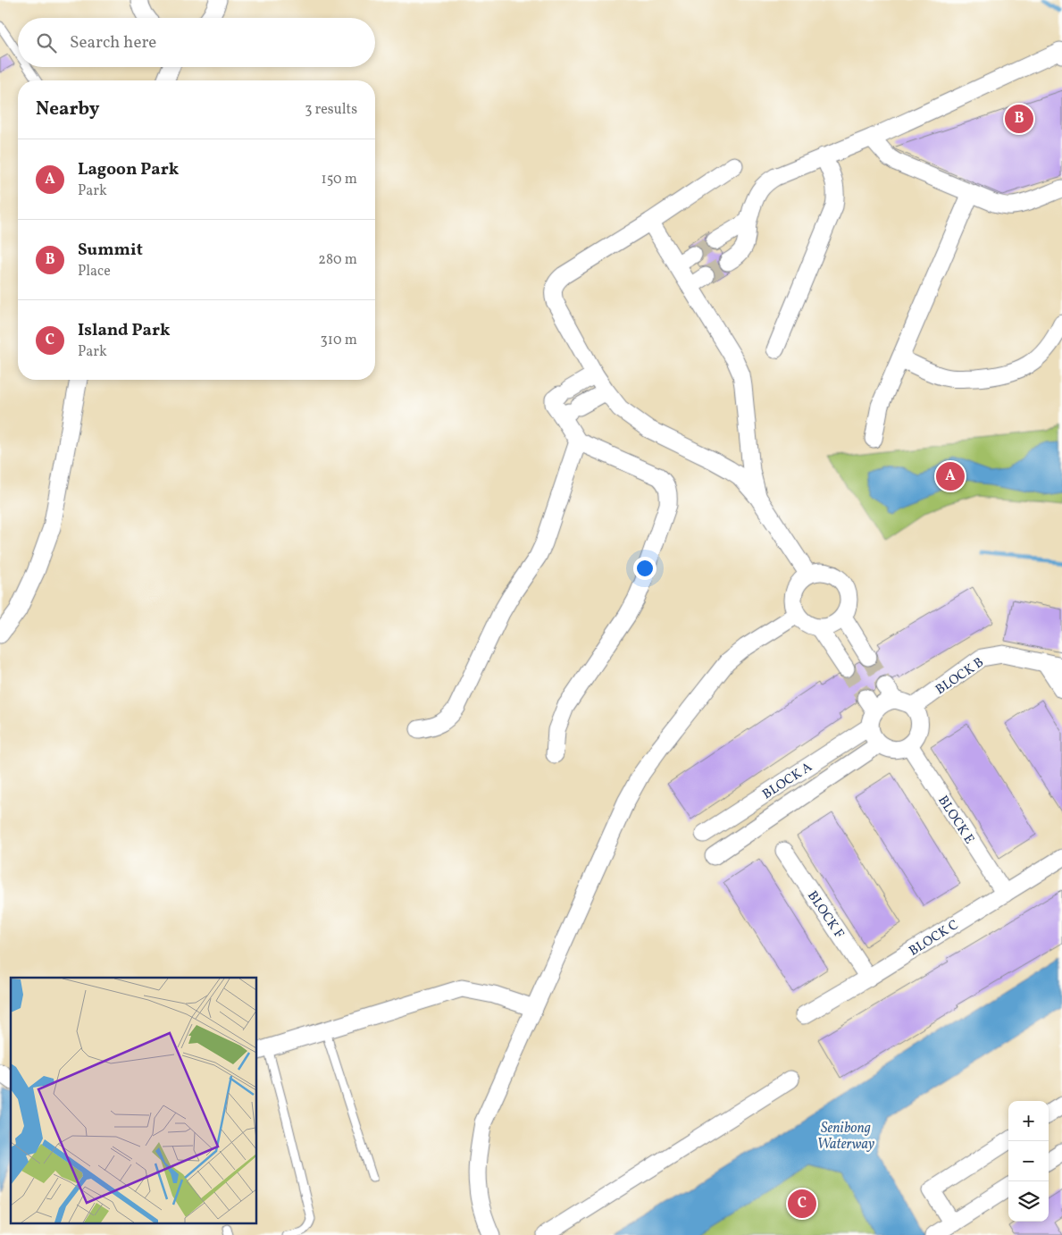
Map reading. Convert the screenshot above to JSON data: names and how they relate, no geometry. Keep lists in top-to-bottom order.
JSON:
{
  "streets": {
    "street": [
      "BLOCK B",
      "BLOCK A",
      "BLOCK E",
      "BLOCK F",
      "BLOCK C"
    ]
  },
  "crossings": [
    ["BLOCK B", "BLOCK A"],
    ["BLOCK B", "BLOCK E"],
    ["BLOCK A", "BLOCK E"],
    ["BLOCK E", "BLOCK C"],
    ["BLOCK F", "BLOCK C"]
  ],
  "water": ["Senibong Waterway"],
  "page": {
    "search": "Search here",
    "heading": ["Nearby", "3 results"],
    "pins": ["B", "A", "C"],
    "list": [
      {
        "mark": "A",
        "name": "Lagoon Park",
        "note": "Park",
        "value": "150 m"
      },
      {
        "mark": "B",
        "name": "Summit",
        "note": "Place",
        "value": "280 m"
      },
      {
        "mark": "C",
        "name": "Island Park",
        "note": "Park",
        "value": "310 m"
      }
    ],
    "map_buttons": ["+", "−"]
  }
}
